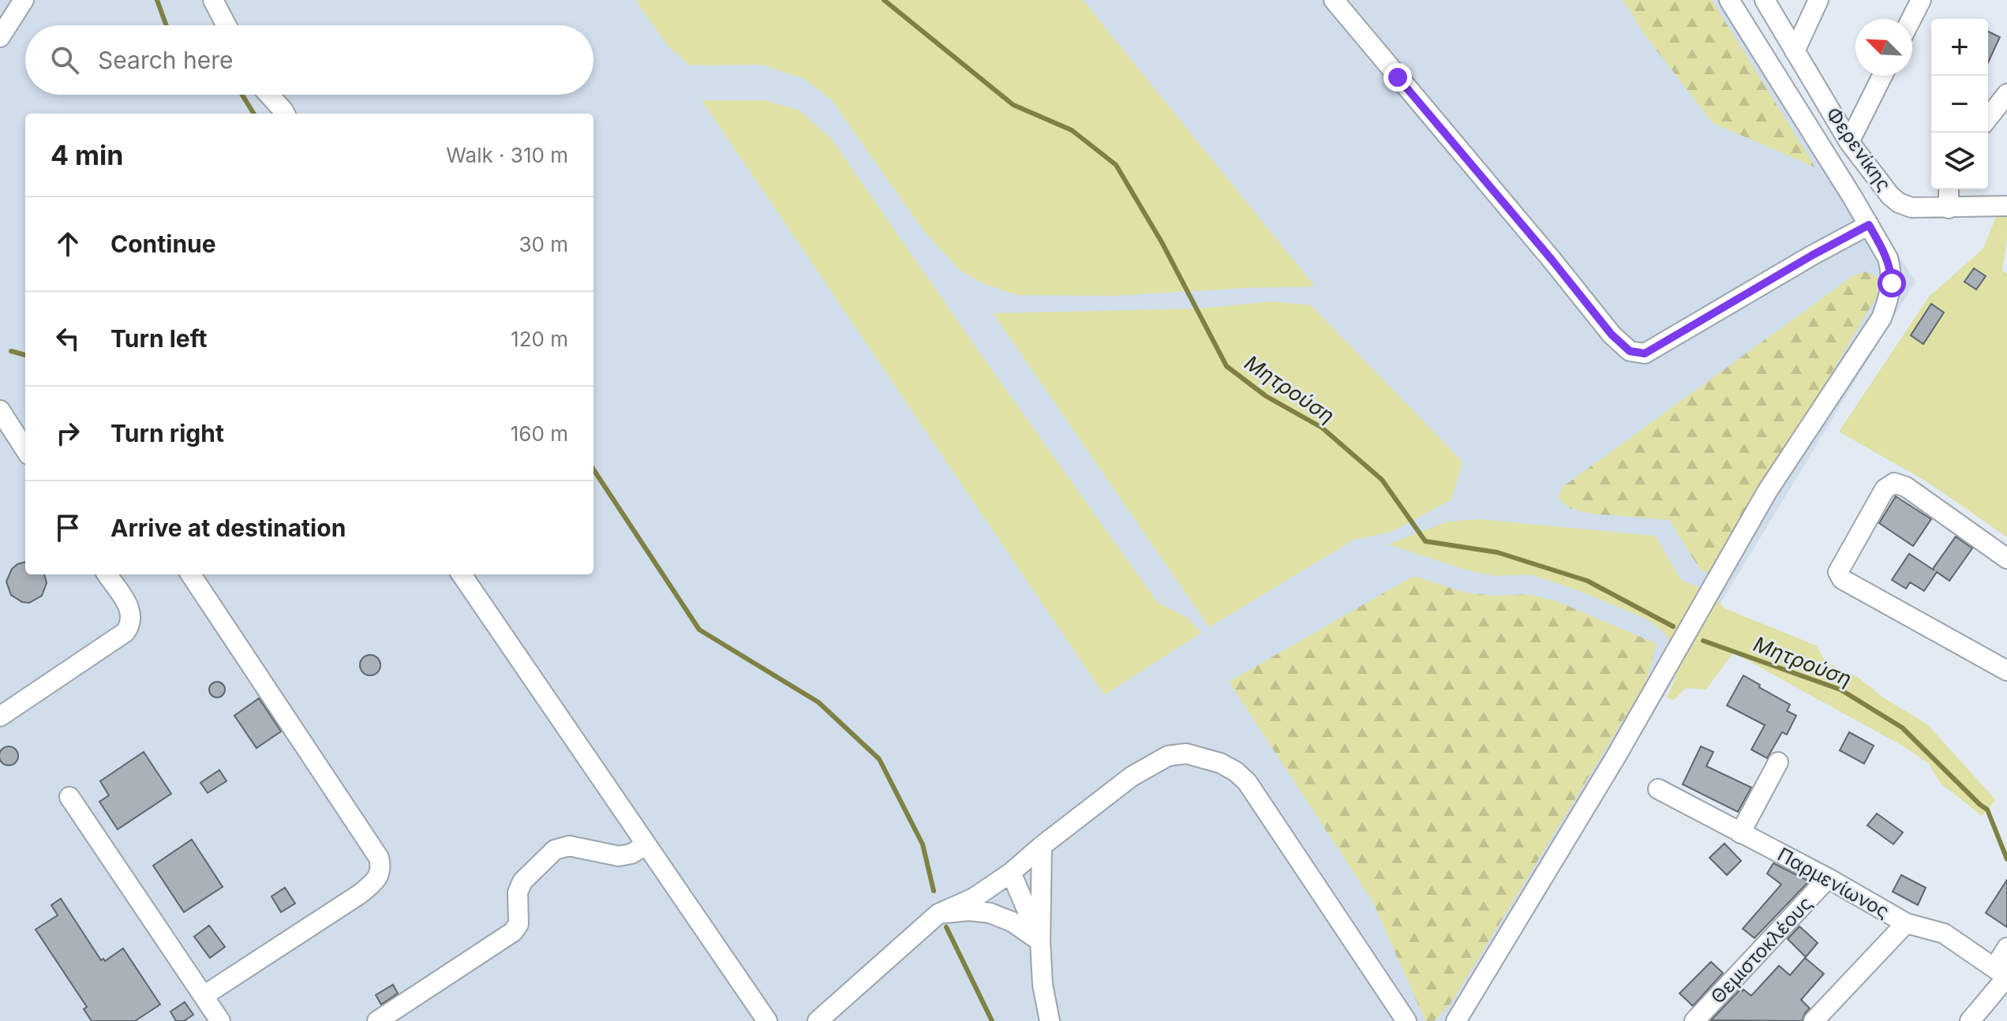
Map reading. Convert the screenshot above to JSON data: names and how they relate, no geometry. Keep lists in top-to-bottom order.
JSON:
{
  "streets": {
    "street": ["Φερενίκης", "Παρμενίωνος", "Θεμιστοκλέους"]
  },
  "crossings": [
    ["Παρμενίωνος", "Θεμιστοκλέους"]
  ],
  "water": ["Μητρούση"],
  "north": "top left",
  "page": {
    "map_buttons": ["+", "−"],
    "search": "Search here",
    "heading": ["4 min", "Walk · 310 m"],
    "list": [
      ["Continue", "30 m"],
      ["Turn left", "120 m"],
      ["Turn right", "160 m"],
      "Arrive at destination"
    ]
  }
}
